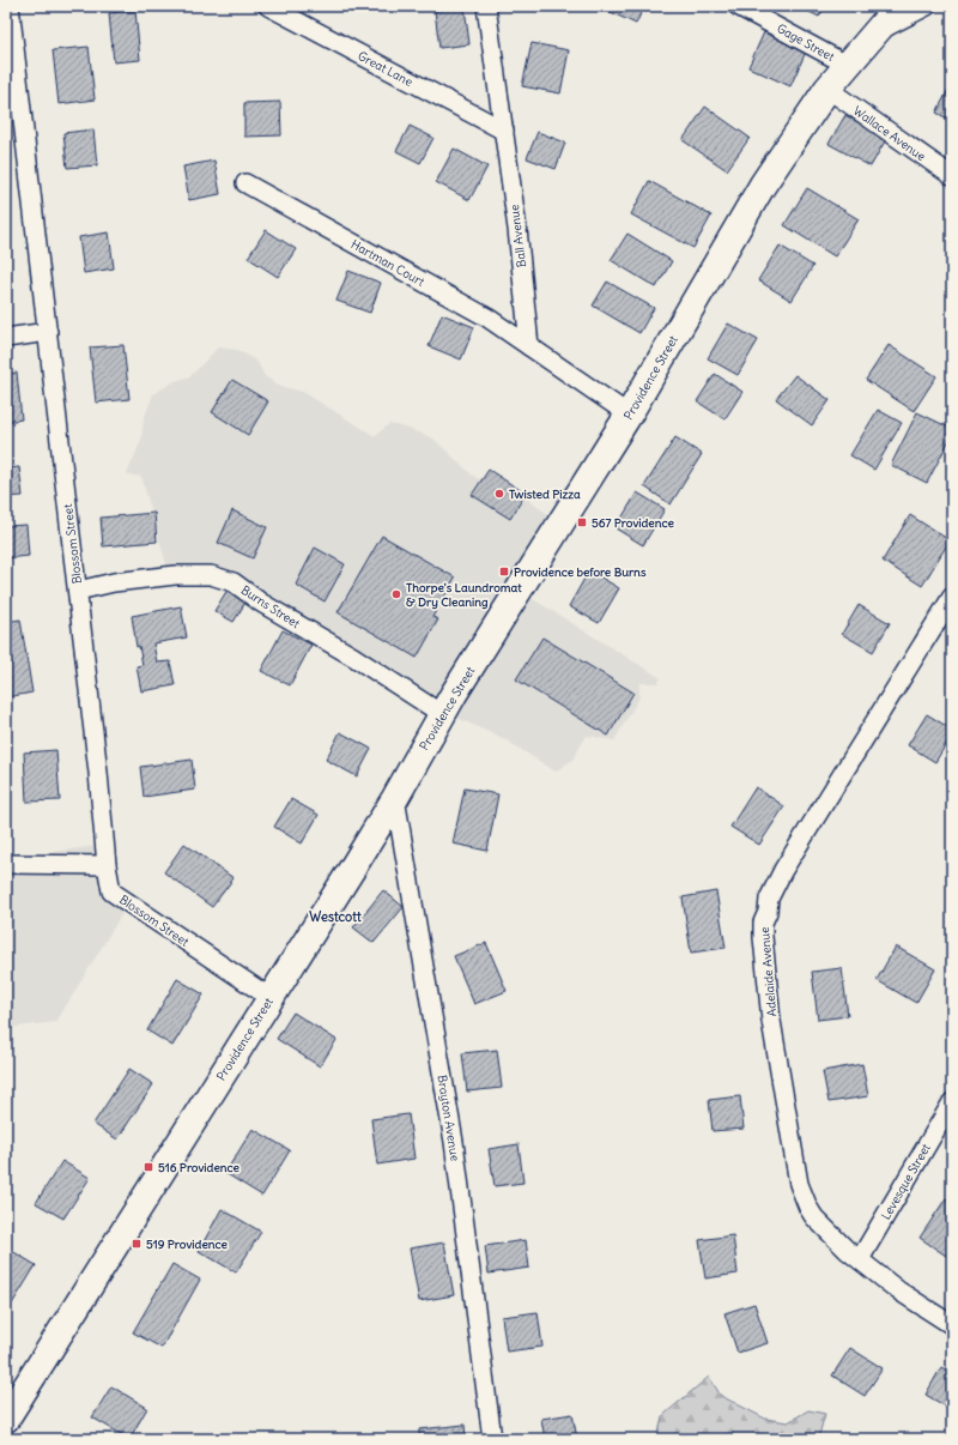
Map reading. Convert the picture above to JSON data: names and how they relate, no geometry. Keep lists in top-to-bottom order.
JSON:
{
  "streets": {
    "main road": ["Providence Street"],
    "street": [
      "Gage Street",
      "Great Lane",
      "Wallace Avenue",
      "Ball Avenue",
      "Hartman Court",
      "Blossom Street",
      "Burns Street",
      "Adelaide Avenue",
      "Brayton Avenue",
      "Levesque Street"
    ]
  },
  "crossings": [
    ["Gage Street", "Providence Street"],
    ["Great Lane", "Ball Avenue"],
    ["Wallace Avenue", "Providence Street"],
    ["Ball Avenue", "Hartman Court"],
    ["Providence Street", "Blossom Street"],
    ["Providence Street", "Burns Street"],
    ["Providence Street", "Brayton Avenue"],
    ["Blossom Street", "Burns Street"],
    ["Adelaide Avenue", "Levesque Street"]
  ],
  "districts": ["Westcott"],
  "places": {
    "other": ["Twisted Pizza", "Thorpe's Laundromat & Dry Cleaning"],
    "transit": [
      "567 Providence",
      "Providence before Burns",
      "516 Providence",
      "519 Providence"
    ]
  }
}
